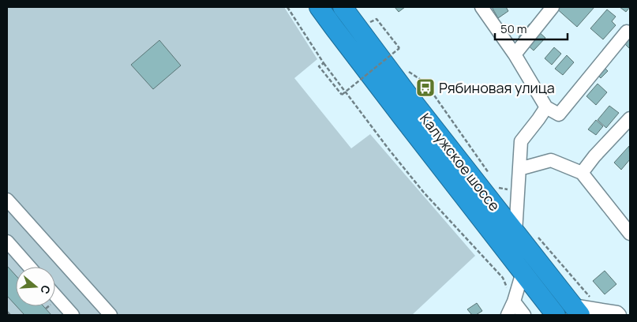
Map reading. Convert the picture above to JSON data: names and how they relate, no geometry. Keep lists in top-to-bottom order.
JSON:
{
  "streets": {
    "highway": ["Калужское шоссе"]
  },
  "places": {
    "bus stop": ["Рябиновая улица"]
  },
  "scale_bar": "50 m",
  "north": "right"
}
